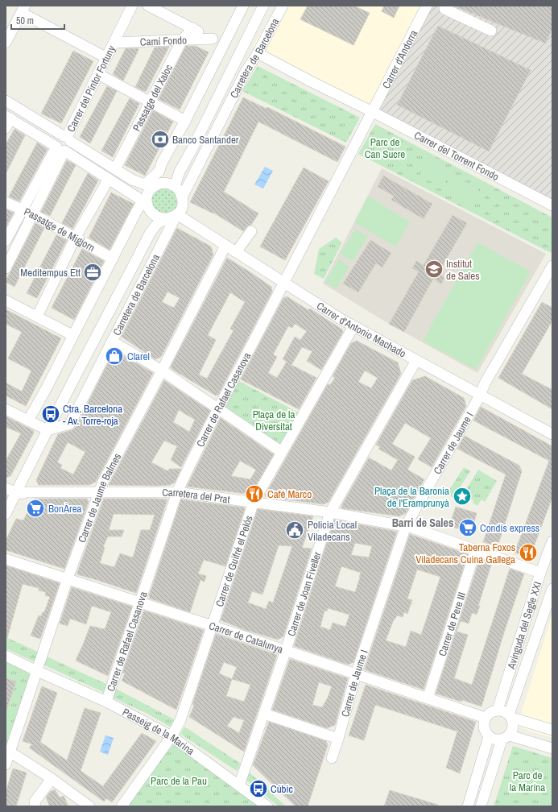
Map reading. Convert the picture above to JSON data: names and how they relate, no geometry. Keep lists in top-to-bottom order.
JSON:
{
  "streets": {
    "street": [
      "Camí Fondo",
      "Carretera de Barcelona",
      "Carrer d'Andorra",
      "Carrer del Pintor Fortuny",
      "Passatge del Xaloc",
      "Carrer del Torrent Fondo",
      "Passatge de Migjorn",
      "Carrer d'Antonio Machado",
      "Carrer de Rafael Casanova",
      "Carrer de Jaume I",
      "Carretera del Prat",
      "Carrer de Jaume Balmes",
      "Carrer de Guifré el Pelós",
      "Carrer de Joan Fiveller",
      "Carrer de Pere III",
      "Avinguda del Segle XXI",
      "Carrer de Catalunya",
      "Passeig de la Marina"
    ]
  },
  "crossings": [
    ["Camí Fondo", "Carrer del Pintor Fortuny"],
    ["Camí Fondo", "Passatge del Xaloc"],
    ["Carretera de Barcelona", "Carrer del Torrent Fondo"],
    ["Carretera de Barcelona", "Carrer d'Antonio Machado"],
    ["Carretera de Barcelona", "Carretera del Prat"],
    ["Carrer d'Andorra", "Carrer del Torrent Fondo"],
    ["Carrer d'Andorra", "Carrer de Rafael Casanova"],
    ["Carrer del Torrent Fondo", "Carrer de Rafael Casanova"],
    ["Carrer d'Antonio Machado", "Carrer de Rafael Casanova"],
    ["Carrer d'Antonio Machado", "Carrer de Jaume I"],
    ["Carrer d'Antonio Machado", "Carrer de Jaume Balmes"],
    ["Carrer d'Antonio Machado", "Carrer de Guifré el Pelós"],
    ["Carrer d'Antonio Machado", "Carrer de Joan Fiveller"],
    ["Carrer de Rafael Casanova", "Carretera del Prat"],
    ["Carrer de Rafael Casanova", "Carrer de Catalunya"],
    ["Carrer de Rafael Casanova", "Passeig de la Marina"],
    ["Carrer de Jaume I", "Carretera del Prat"],
    ["Carrer de Jaume I", "Carrer de Catalunya"],
    ["Carretera del Prat", "Carrer de Jaume Balmes"],
    ["Carretera del Prat", "Carrer de Guifré el Pelós"],
    ["Carretera del Prat", "Carrer de Joan Fiveller"],
    ["Carretera del Prat", "Carrer de Pere III"],
    ["Carretera del Prat", "Avinguda del Segle XXI"],
    ["Carrer de Jaume Balmes", "Carrer de Catalunya"],
    ["Carrer de Jaume Balmes", "Passeig de la Marina"],
    ["Carrer de Guifré el Pelós", "Carrer de Catalunya"],
    ["Carrer de Guifré el Pelós", "Passeig de la Marina"],
    ["Carrer de Joan Fiveller", "Carrer de Catalunya"],
    ["Carrer de Joan Fiveller", "Passeig de la Marina"],
    ["Carrer de Pere III", "Carrer de Catalunya"],
    ["Avinguda del Segle XXI", "Carrer de Catalunya"]
  ],
  "districts": ["Barri de Sales"],
  "parks": [
    "Parc de Can Sucre",
    "Plaça de la Diversitat",
    "Parc de la Marina",
    "Parc de la Pau"
  ],
  "places": {
    "bank": ["Banco Santander"],
    "school or university": ["Institut de Sales"],
    "office": ["Meditempus Ett"],
    "shop": ["Clarel"],
    "bus stop": ["Ctra. Barcelona - Av. Torre-roja", "Cúbic"],
    "restaurant": ["Café Marco", "Taberna Foxos Viladecans Cuina Gallega"],
    "place": ["Plaça de la Baronia de l'Eramprunyà"],
    "supermarket": ["BonÀrea", "Condis express"],
    "public building": ["Policia Local Viladecans"]
  },
  "scale_bar": "50 m"
}
